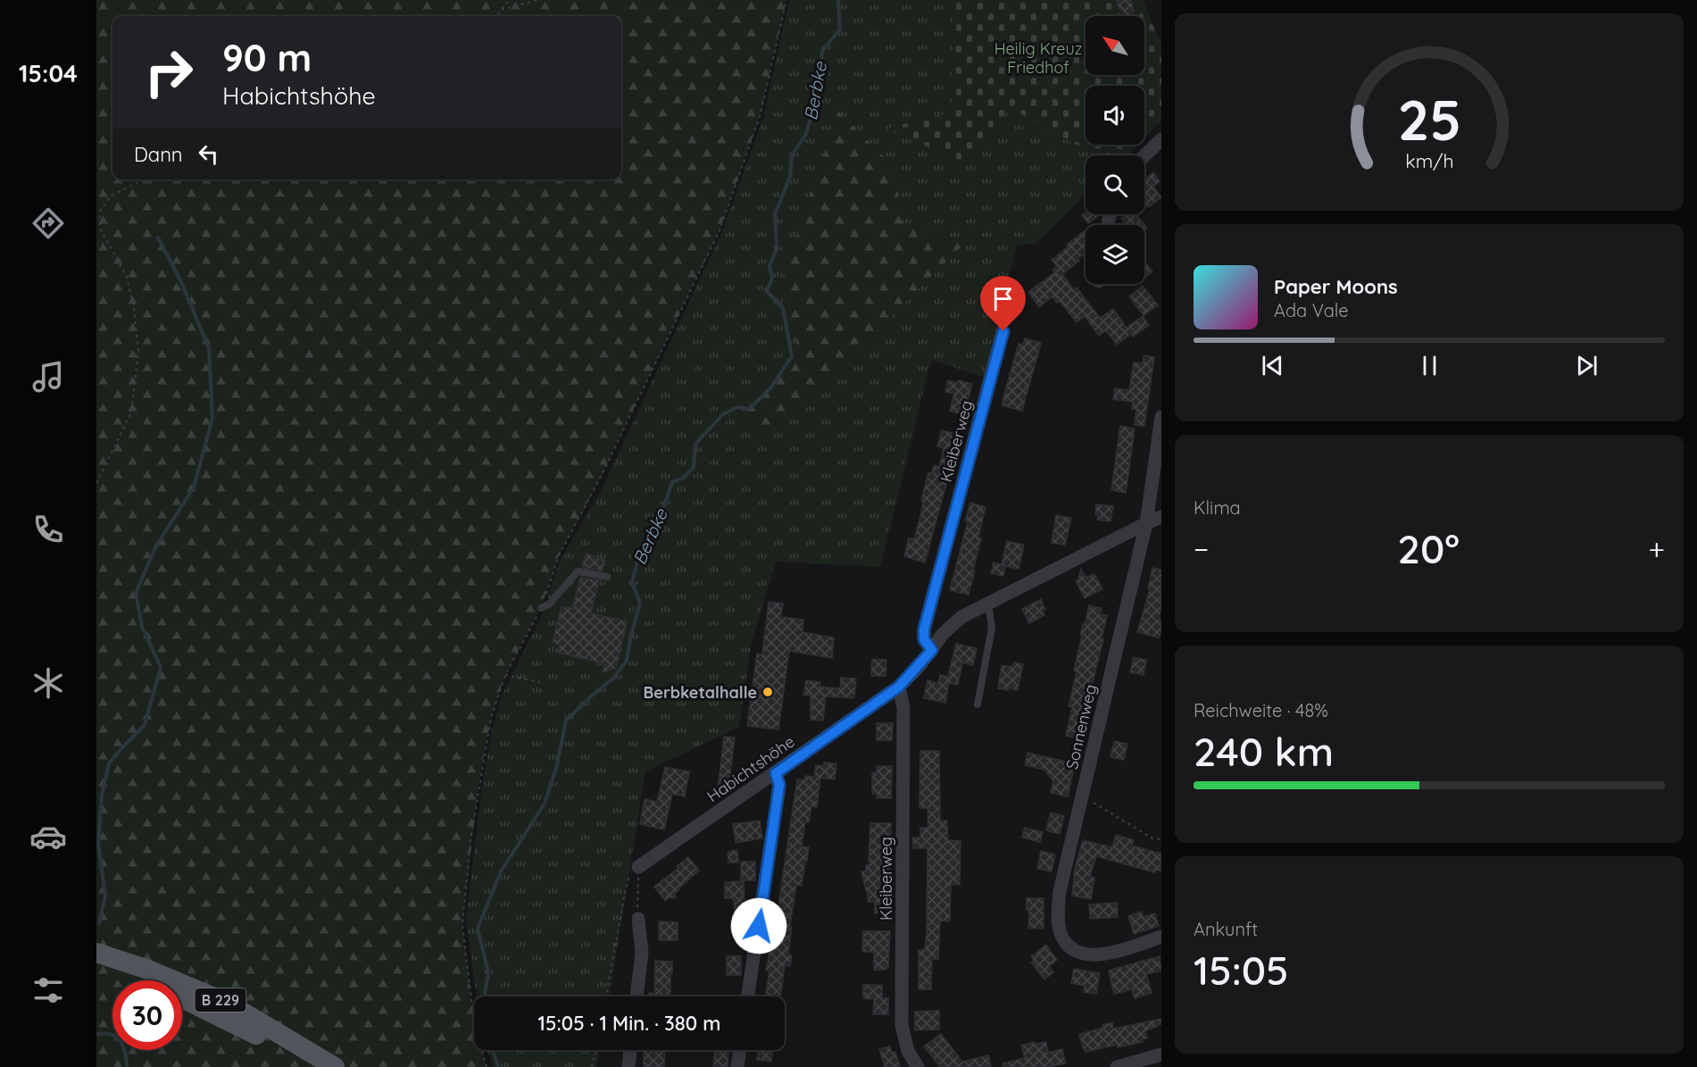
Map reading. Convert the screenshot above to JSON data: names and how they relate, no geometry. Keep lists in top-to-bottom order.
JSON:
{
  "streets": {
    "main road": ["B 229"],
    "street": ["Kleiberweg", "Sonnenweg", "Habichtshöhe"]
  },
  "crossings": [
    ["Kleiberweg", "Habichtshöhe"],
    ["Sonnenweg", "Habichtshöhe"]
  ],
  "water": ["Berbke"],
  "parks": ["Heilig Kreuz Friedhof"],
  "places": ["Berbketalhalle"],
  "north": "top left",
  "page": {
    "tabs": "15:04",
    "turn": ["90 m", "Habichtshöhe"],
    "then": "Dann",
    "song": ["Paper Moons", "Ada Vale"],
    "tile": [
      "Klima",
      ["Reichweite · 48%", "240 km"],
      ["Ankunft", "15:05"]
    ],
    "heat": ["−", "20°", "+"],
    "limit": "30",
    "trip": "15:05 · 1 Min. · 380 m",
    "gauge": ["25", "km/h"]
  }
}
